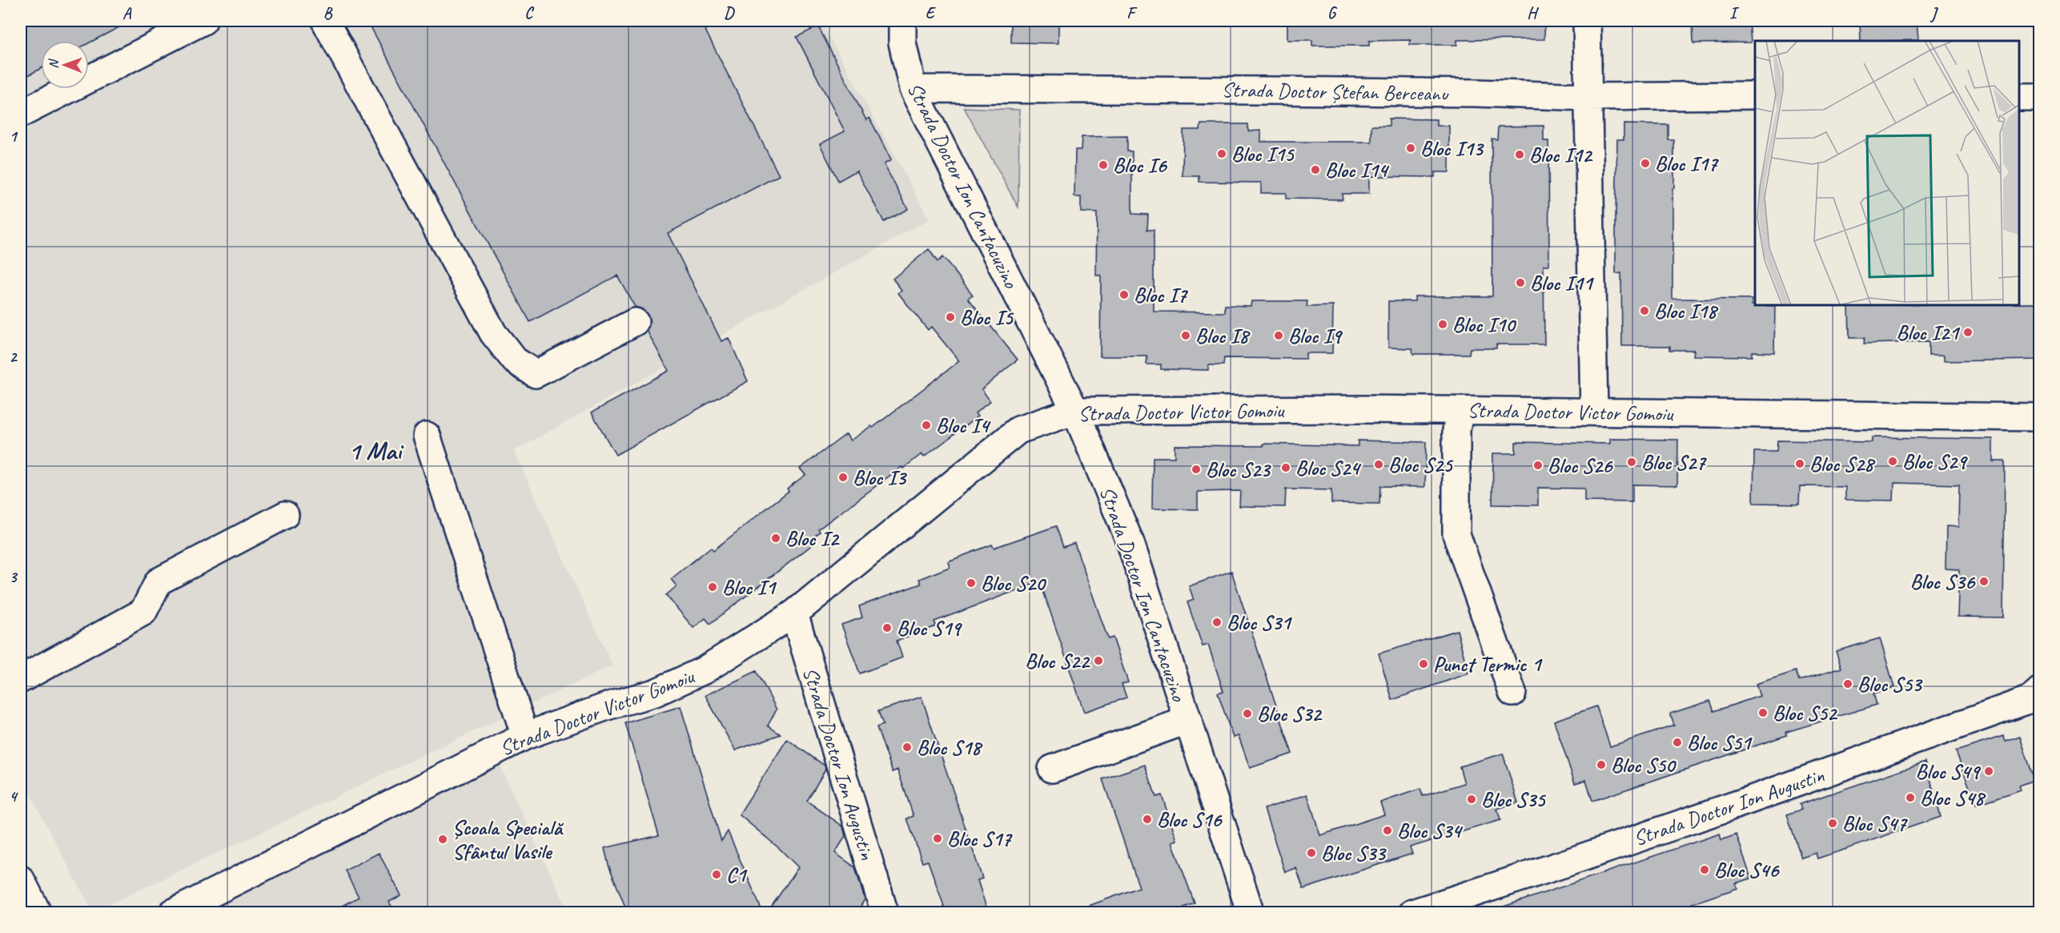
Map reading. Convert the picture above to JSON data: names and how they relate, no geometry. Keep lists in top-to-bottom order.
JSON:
{
  "streets": {
    "street": [
      "Strada Doctor Ștefan Berceanu",
      "Strada Doctor Ion Cantacuzino",
      "Strada Doctor Victor Gomoiu",
      "Strada Doctor Ion Augustin"
    ]
  },
  "crossings": [
    ["Strada Doctor Ștefan Berceanu", "Strada Doctor Ion Cantacuzino"],
    ["Strada Doctor Ion Cantacuzino", "Strada Doctor Victor Gomoiu"],
    ["Strada Doctor Victor Gomoiu", "Strada Doctor Ion Augustin"]
  ],
  "districts": ["1 Mai"],
  "places": [
    "Bloc I13",
    "Bloc I15",
    "Bloc I12",
    "Bloc I17",
    "Bloc I6",
    "Bloc I14",
    "Bloc I11",
    "Bloc I7",
    "Bloc I18",
    "Bloc I5",
    "Bloc I10",
    "Bloc I21",
    "Bloc I8",
    "Bloc I9",
    "Bloc I4",
    "Bloc S29",
    "Bloc S27",
    "Bloc S28",
    "Bloc S25",
    "Bloc S26",
    "Bloc S24",
    "Bloc S23",
    "Bloc I3",
    "Bloc I2",
    "Bloc S36",
    "Bloc S20",
    "Bloc I1",
    "Bloc S31",
    "Bloc S19",
    "Bloc S22",
    "Punct Termic 1",
    "Bloc S53",
    "Bloc S52",
    "Bloc S32",
    "Bloc S51",
    "Bloc S18",
    "Bloc S50",
    "Bloc S49",
    "Bloc S48",
    "Bloc S35",
    "Bloc S16",
    "Bloc S47",
    "Bloc S34",
    "Bloc S17",
    "Școala Specială Sfântul Vasile",
    "Bloc S33",
    "Bloc S46",
    "C1"
  ],
  "north": "left",
  "grid": {
    "columns": [
      "A",
      "B",
      "C",
      "D",
      "E",
      "F",
      "G",
      "H",
      "I",
      "J"
    ],
    "rows": [
      "1",
      "2",
      "3",
      "4"
    ]
  }
}
